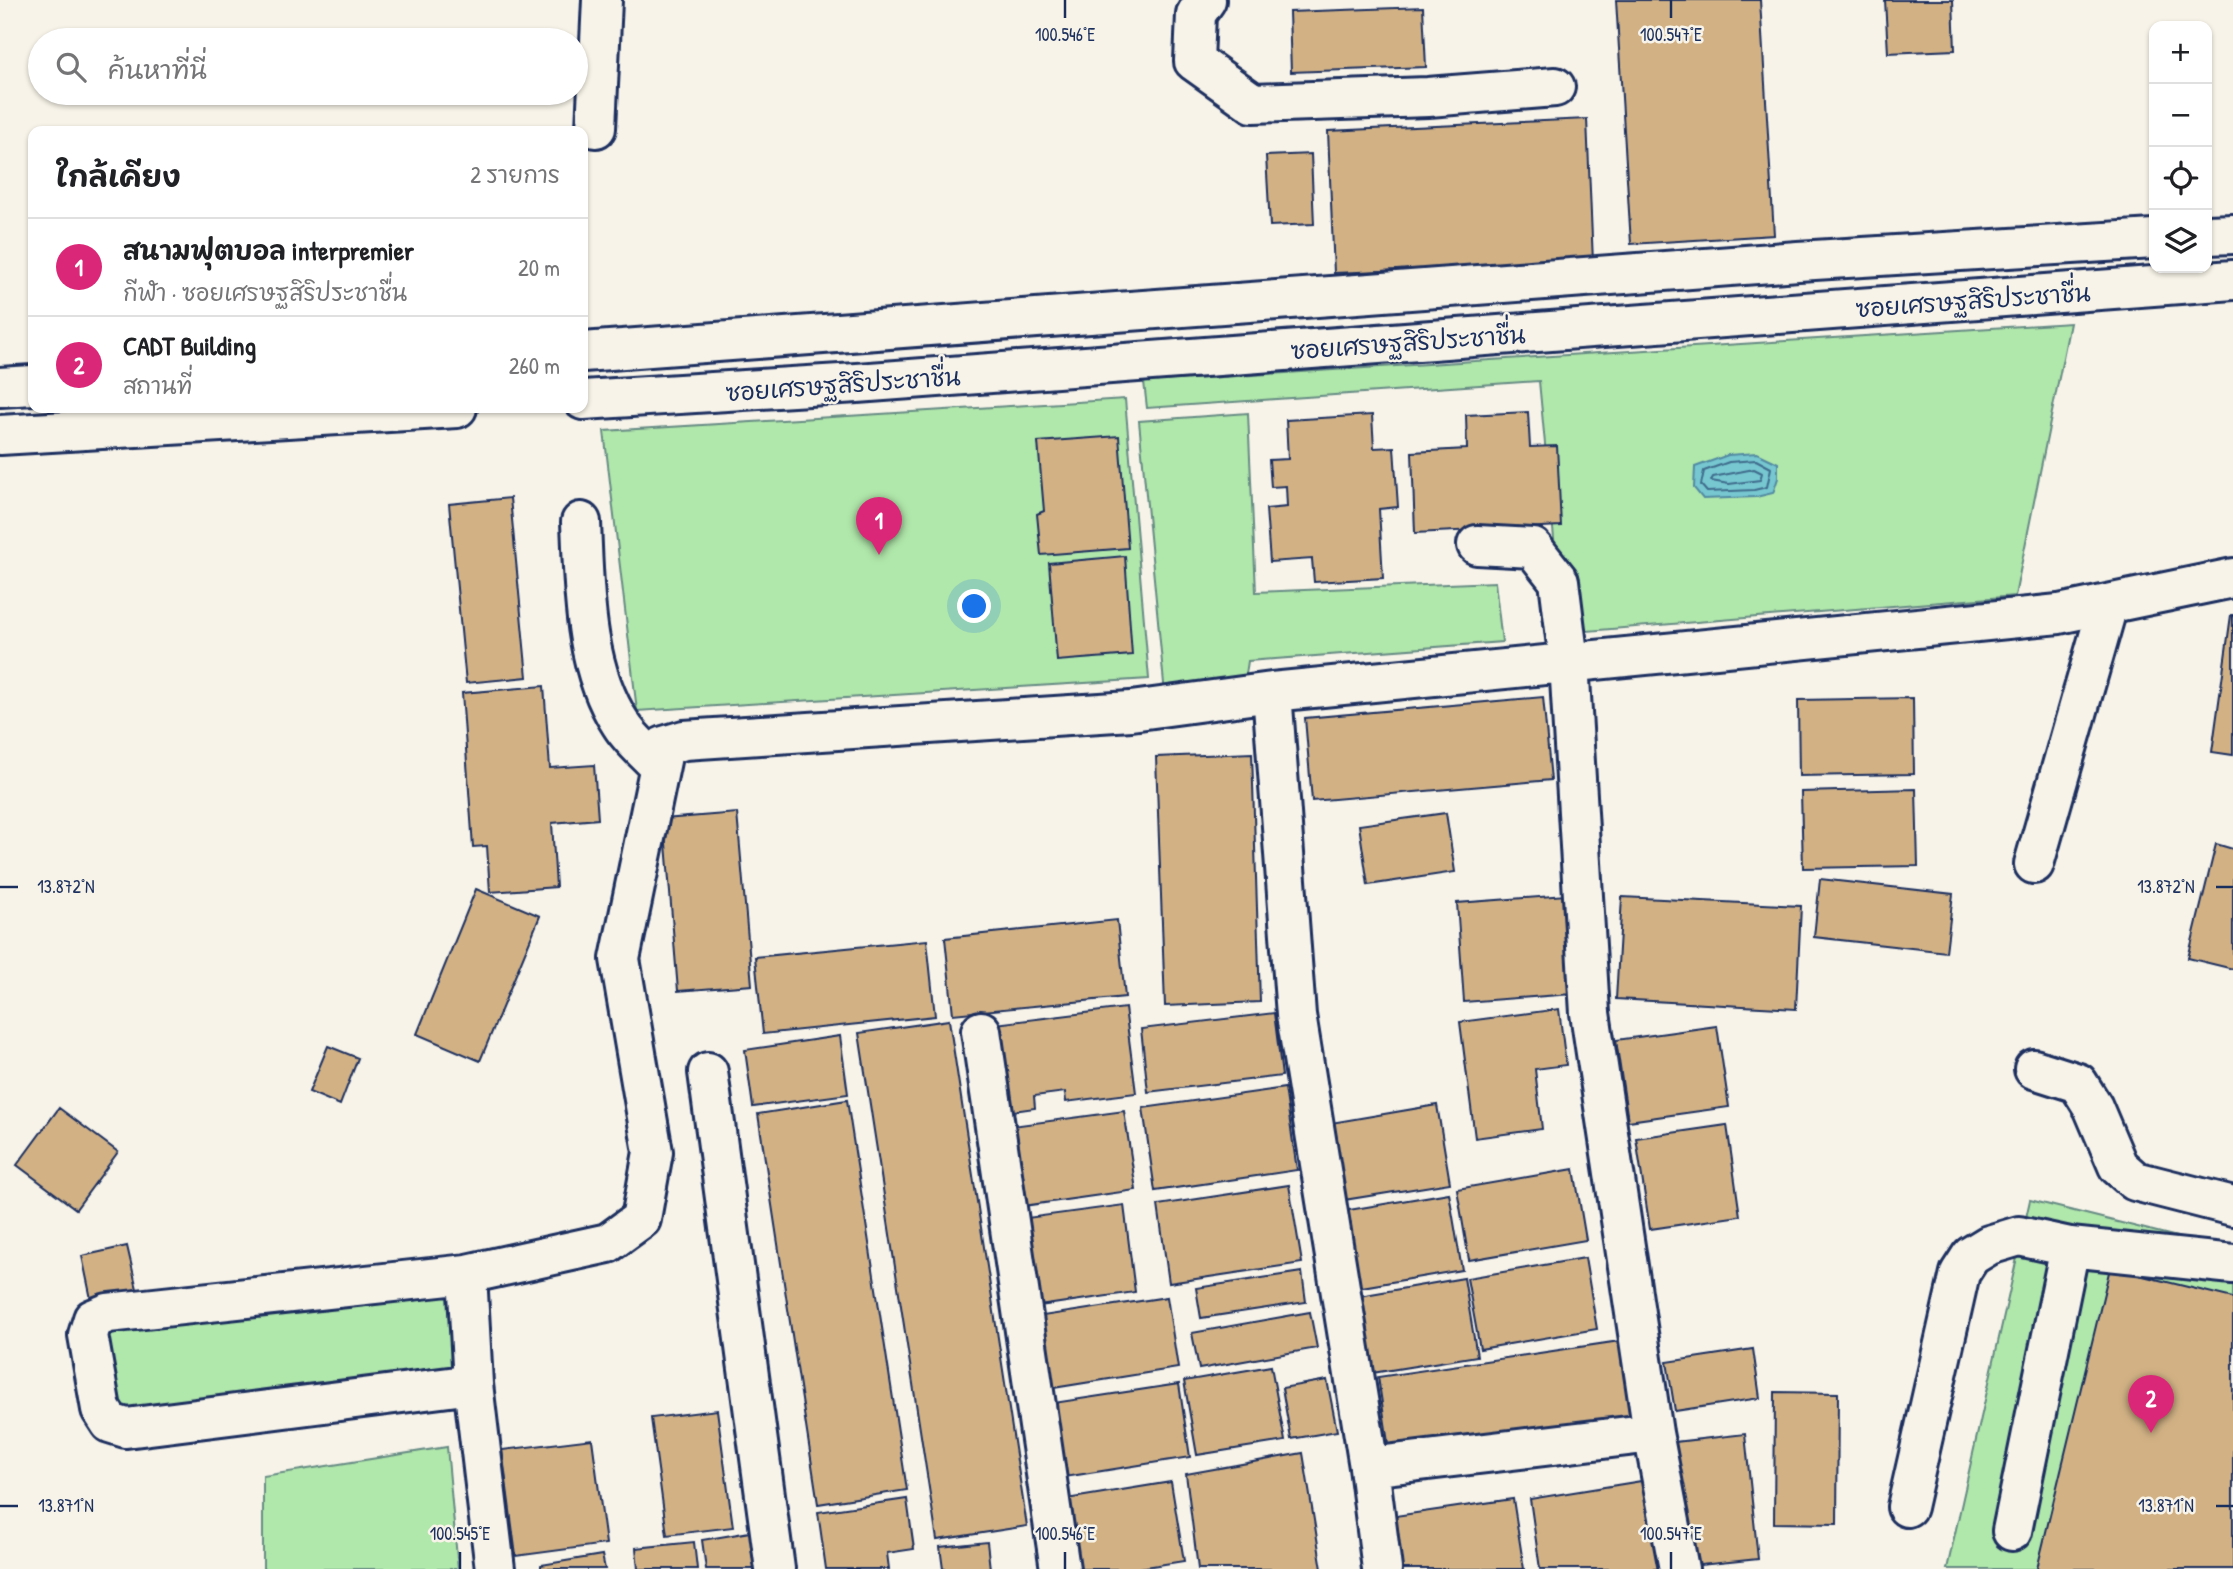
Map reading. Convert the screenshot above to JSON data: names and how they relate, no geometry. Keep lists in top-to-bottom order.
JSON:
{
  "streets": {
    "street": ["ซอยเศรษฐสิริประชาชื่น"]
  },
  "page": {
    "map_buttons": ["+", "−"],
    "search": "ค้นหาที่นี่",
    "heading": ["ใกล้เคียง", "2 รายการ"],
    "list": [
      {
        "mark": "1",
        "name": "สนามฟุตบอล interpremier",
        "note": "กีฬา · ซอยเศรษฐสิริประชาชื่น",
        "value": "20 m"
      },
      {
        "mark": "2",
        "name": "CADT Building",
        "note": "สถานที่",
        "value": "260 m"
      }
    ],
    "pins": ["1", "2"]
  },
  "coordinates": [
    "100.546°E",
    "100.547°E",
    "13.872°N",
    "13.871°N",
    "100.545°E"
  ]
}
